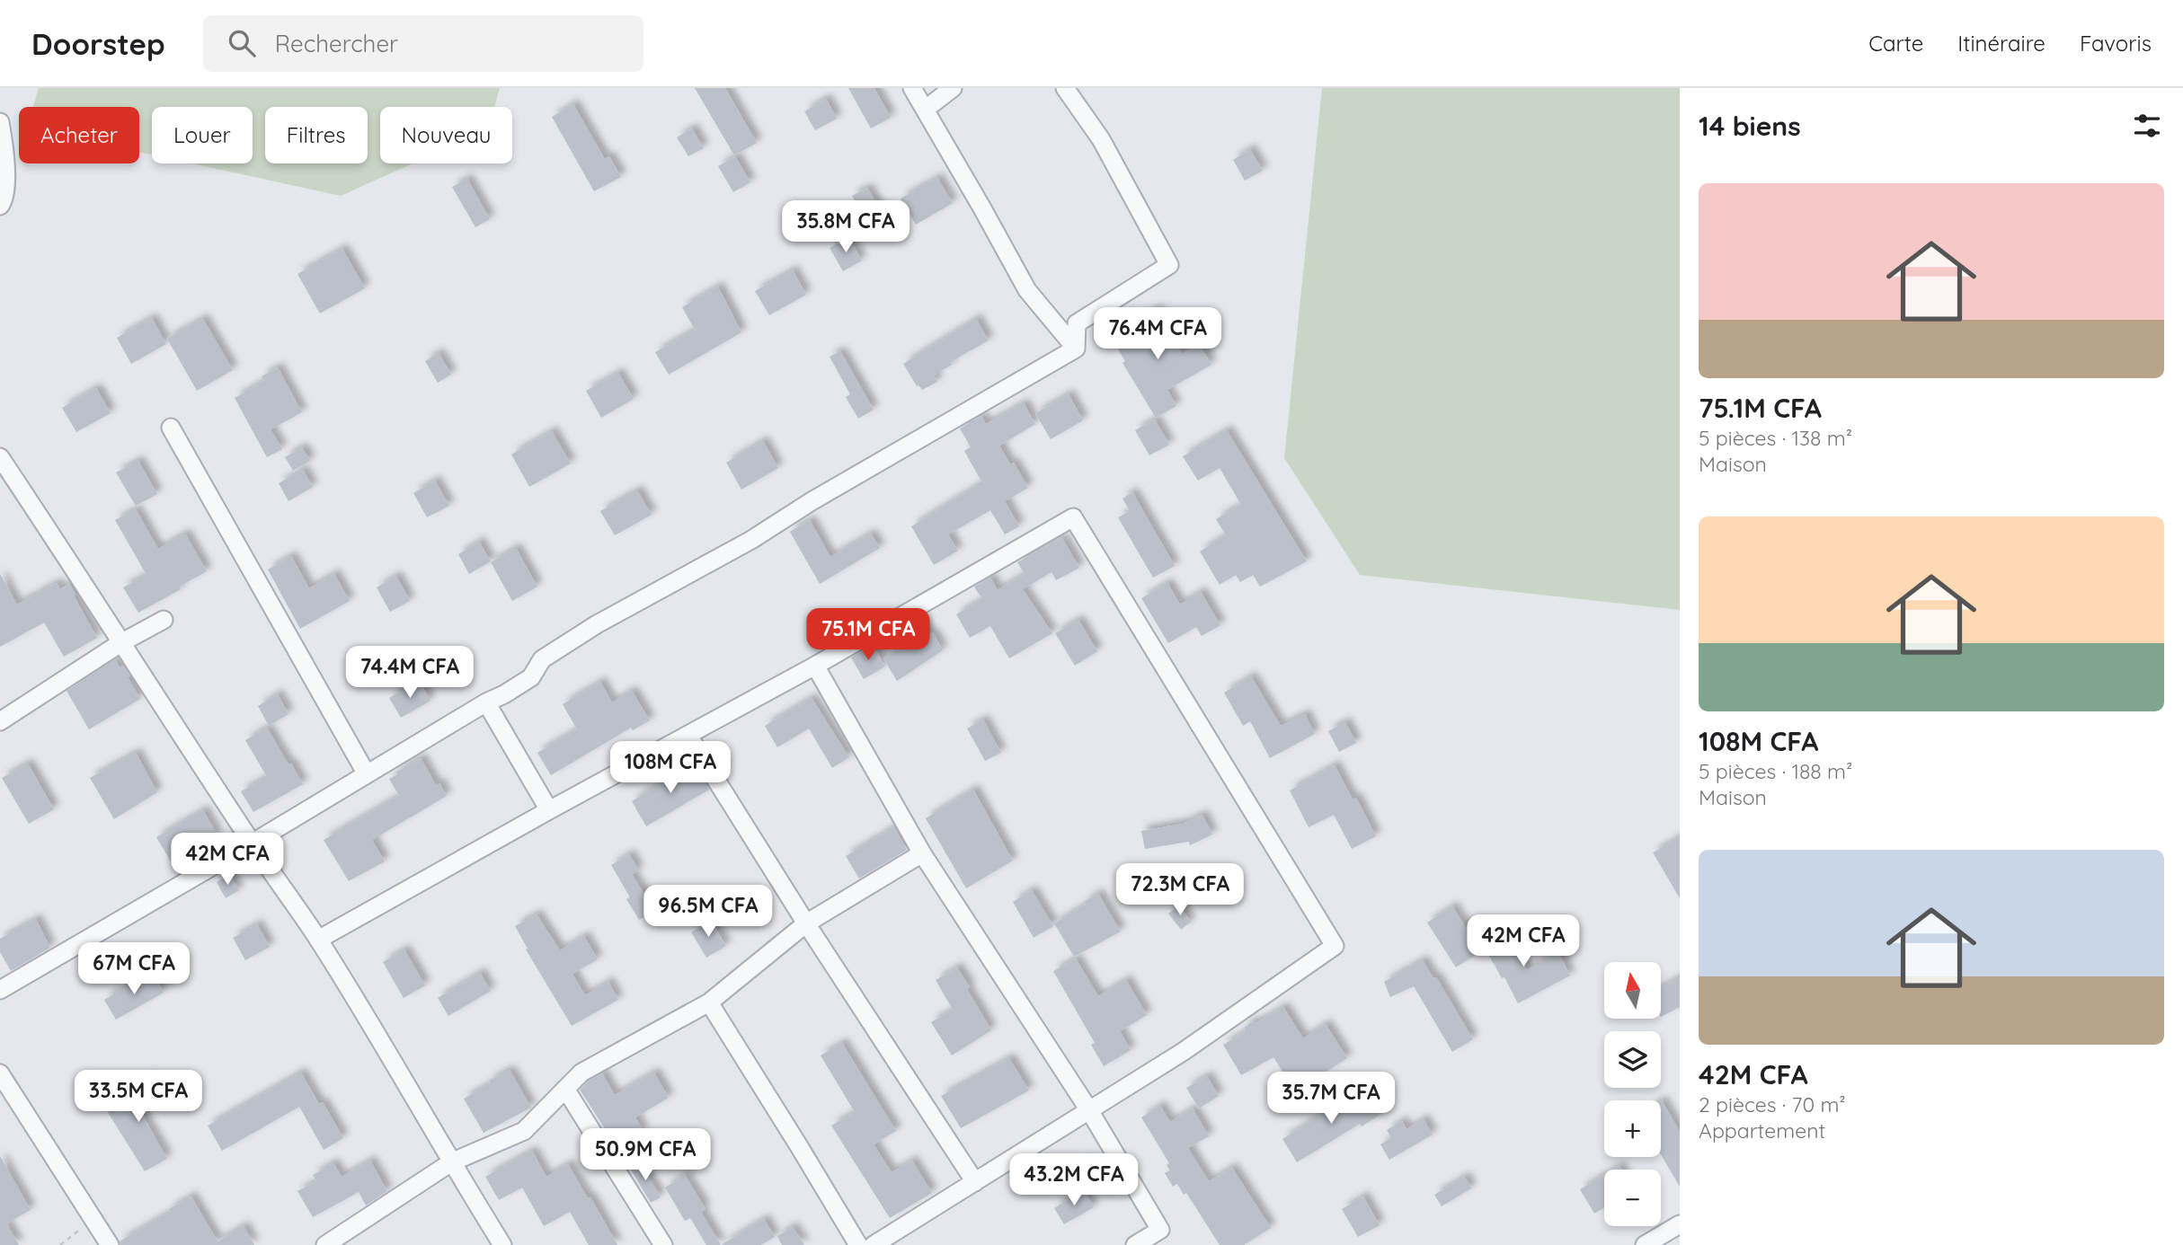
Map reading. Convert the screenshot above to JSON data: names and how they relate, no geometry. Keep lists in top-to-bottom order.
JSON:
{
  "north": "top",
  "page": {
    "header": "Doorstep",
    "search": "Rechercher",
    "nav": ["Carte", "Itinéraire", "Favoris"],
    "heading": "14 biens",
    "chip": [
      "Acheter",
      "Louer",
      "Filtres",
      "Nouveau"
    ],
    "list": [
      {
        "name": "75.1M CFA",
        "note": "5 pièces · 138 m² · Maison"
      },
      {
        "name": "108M CFA",
        "note": "5 pièces · 188 m² · Maison"
      },
      {
        "name": "42M CFA",
        "note": "2 pièces · 70 m² · Appartement"
      }
    ],
    "price": [
      "35.8M CFA",
      "76.4M CFA",
      "75.1M CFA",
      "74.4M CFA",
      "108M CFA",
      "42M CFA",
      "72.3M CFA",
      "96.5M CFA",
      "42M CFA",
      "67M CFA",
      "33.5M CFA",
      "35.7M CFA",
      "50.9M CFA",
      "43.2M CFA"
    ],
    "map_buttons": ["+", "−"]
  }
}
